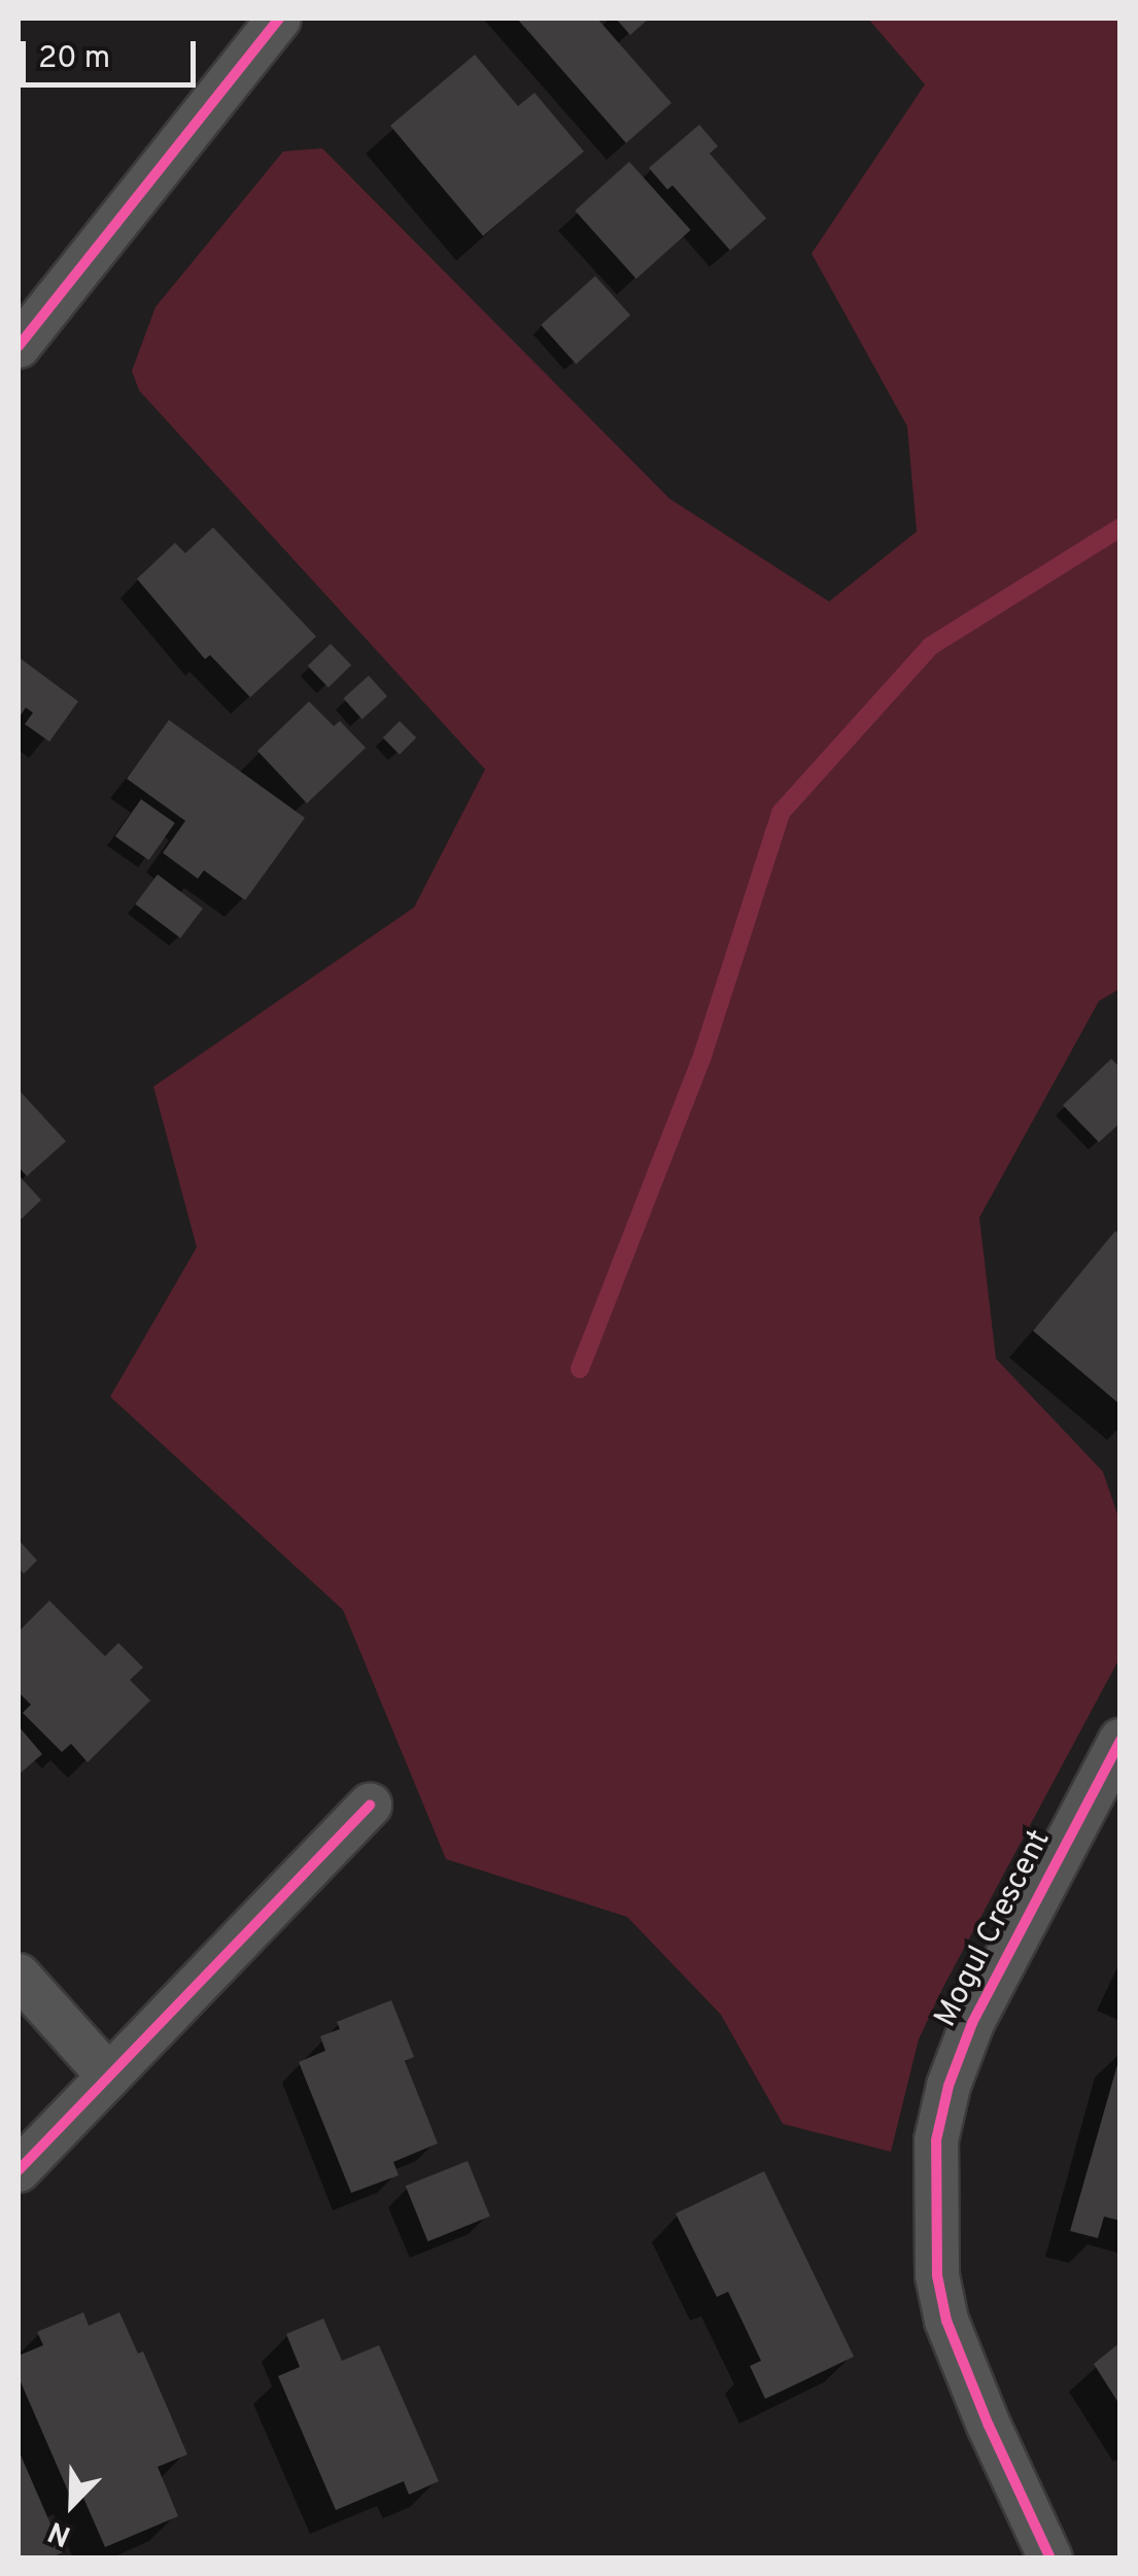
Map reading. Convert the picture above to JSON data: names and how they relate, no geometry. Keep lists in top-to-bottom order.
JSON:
{
  "streets": {
    "street": ["Mogul Crescent"]
  },
  "scale_bar": "20 m",
  "north": "bottom left"
}
